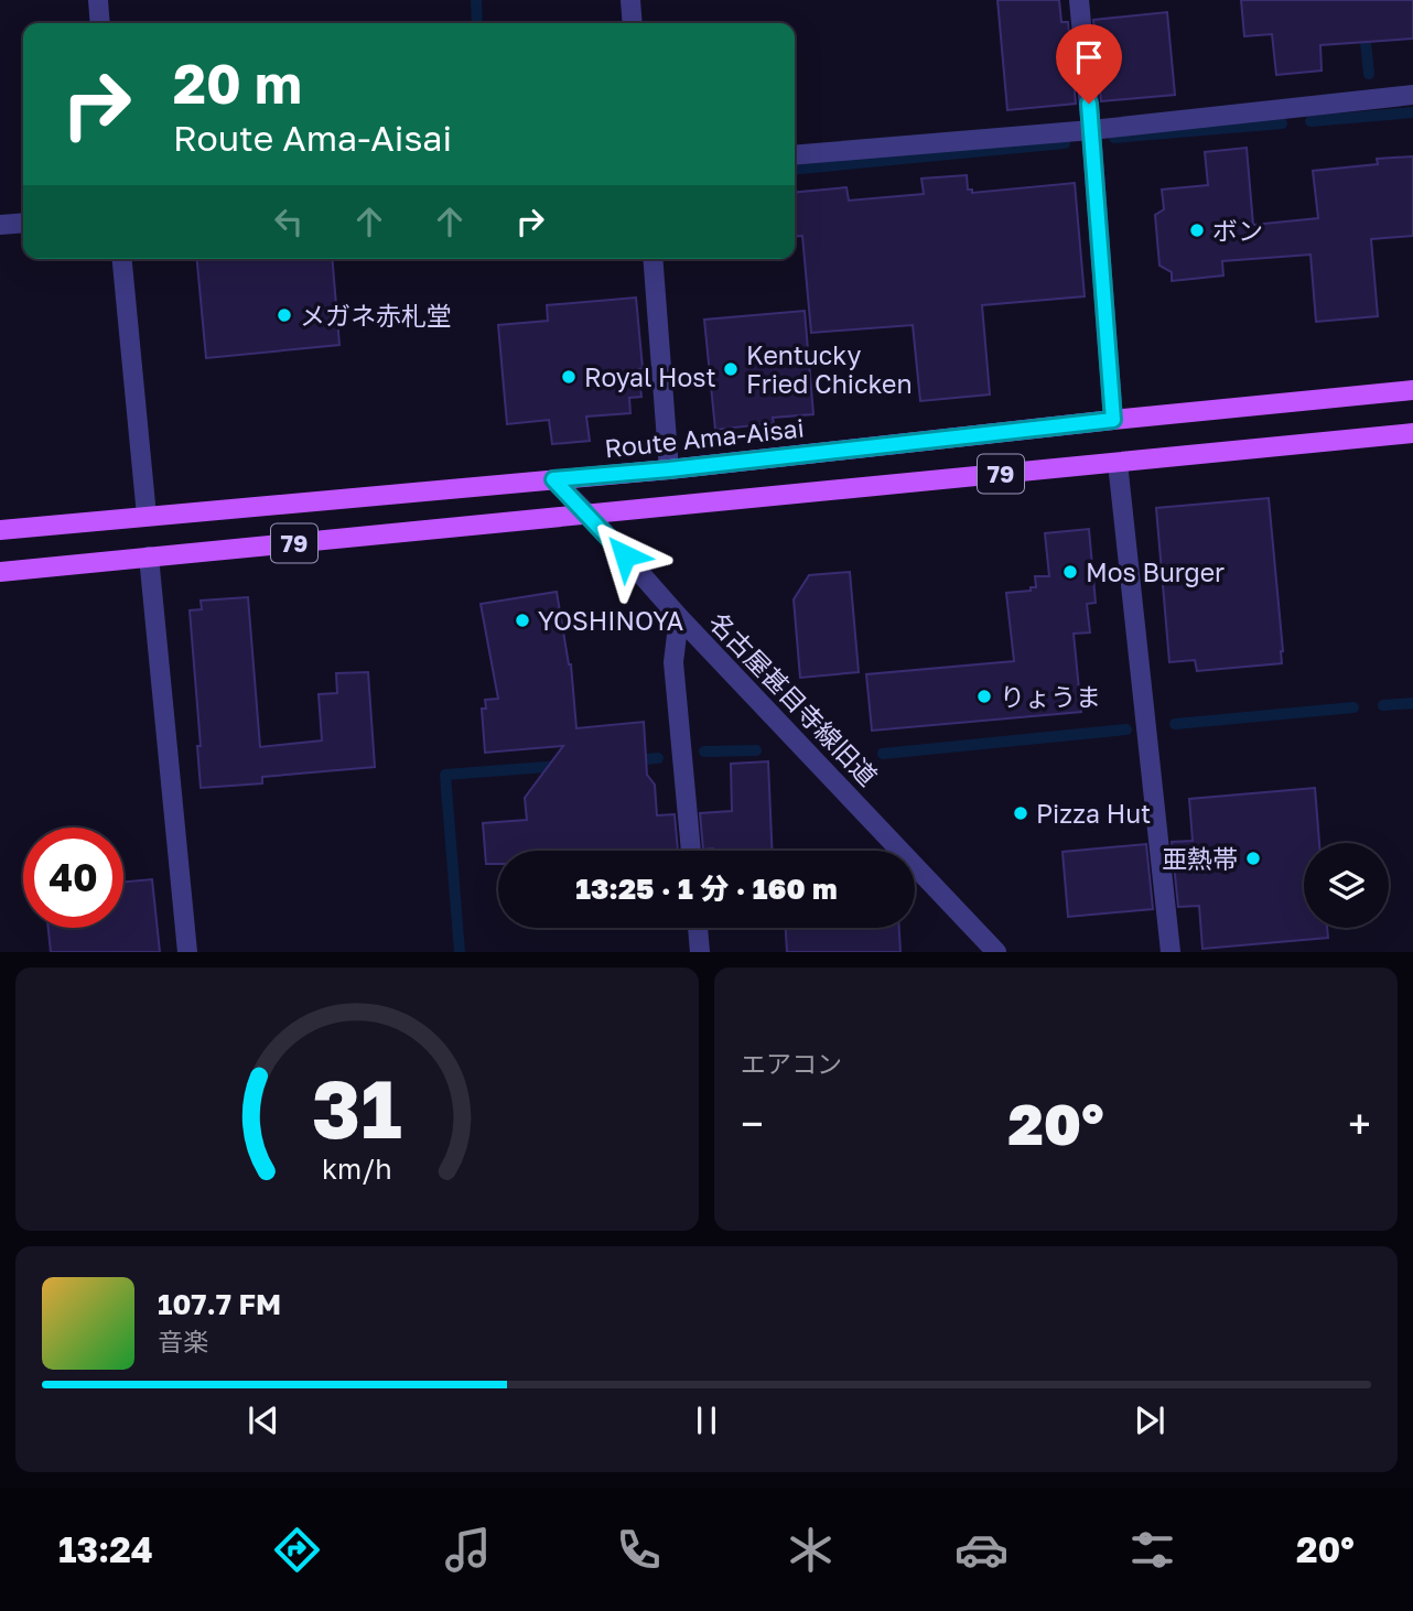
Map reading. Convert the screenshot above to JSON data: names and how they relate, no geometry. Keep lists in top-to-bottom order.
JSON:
{
  "streets": {
    "main road": ["Route Ama-Aisai", "79"],
    "street": ["名古屋甚目寺線旧道"]
  },
  "crossings": [
    ["Route Ama-Aisai", "名古屋甚目寺線旧道"],
    ["79", "名古屋甚目寺線旧道"]
  ],
  "places": [
    "ボン",
    "メガネ赤札堂",
    "Kentucky Fried Chicken",
    "Royal Host",
    "Mos Burger",
    "YOSHINOYA",
    "りょうま",
    "Pizza Hut",
    "亜熱帯"
  ],
  "page": {
    "turn": ["20 m", "Route Ama-Aisai"],
    "limit": "40",
    "trip": "13:25 · 1 分 · 160 m",
    "tile": "エアコン",
    "heat": ["−", "20°", "+"],
    "song": ["107.7 FM", "音楽"],
    "tabs": ["13:24", "20°"],
    "gauge": ["31", "km/h"]
  }
}
